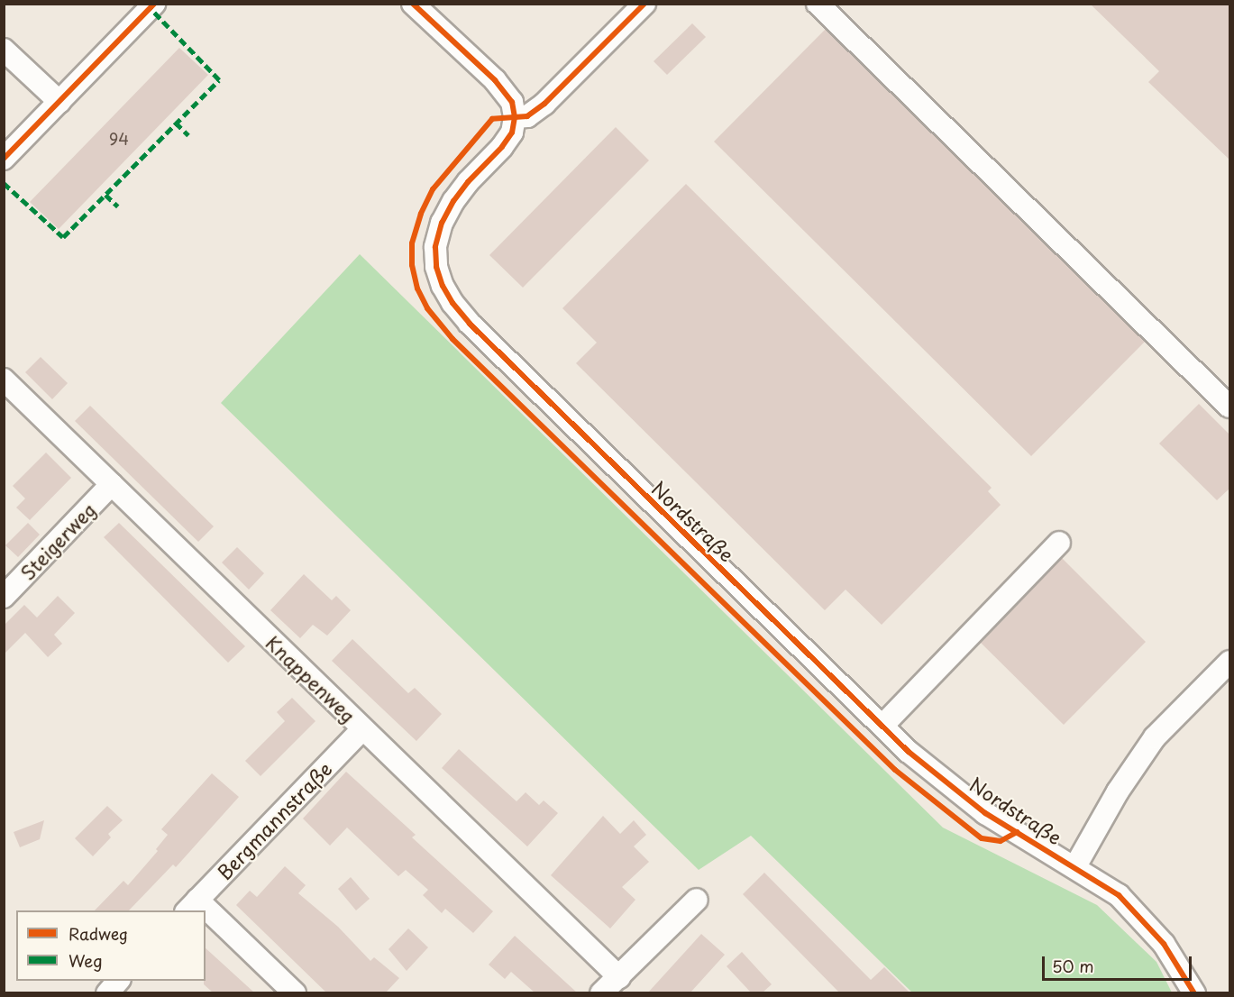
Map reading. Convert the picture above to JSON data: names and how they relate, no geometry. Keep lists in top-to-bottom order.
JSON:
{
  "streets": {
    "street": [
      "Nordstraße",
      "Steigerweg",
      "Knappenweg",
      "Bergmannstraße"
    ]
  },
  "crossings": [
    ["Steigerweg", "Knappenweg"],
    ["Knappenweg", "Bergmannstraße"]
  ],
  "house_numbers": ["94"],
  "legend": ["Radweg", "Weg"],
  "scale_bar": "50 m"
}
